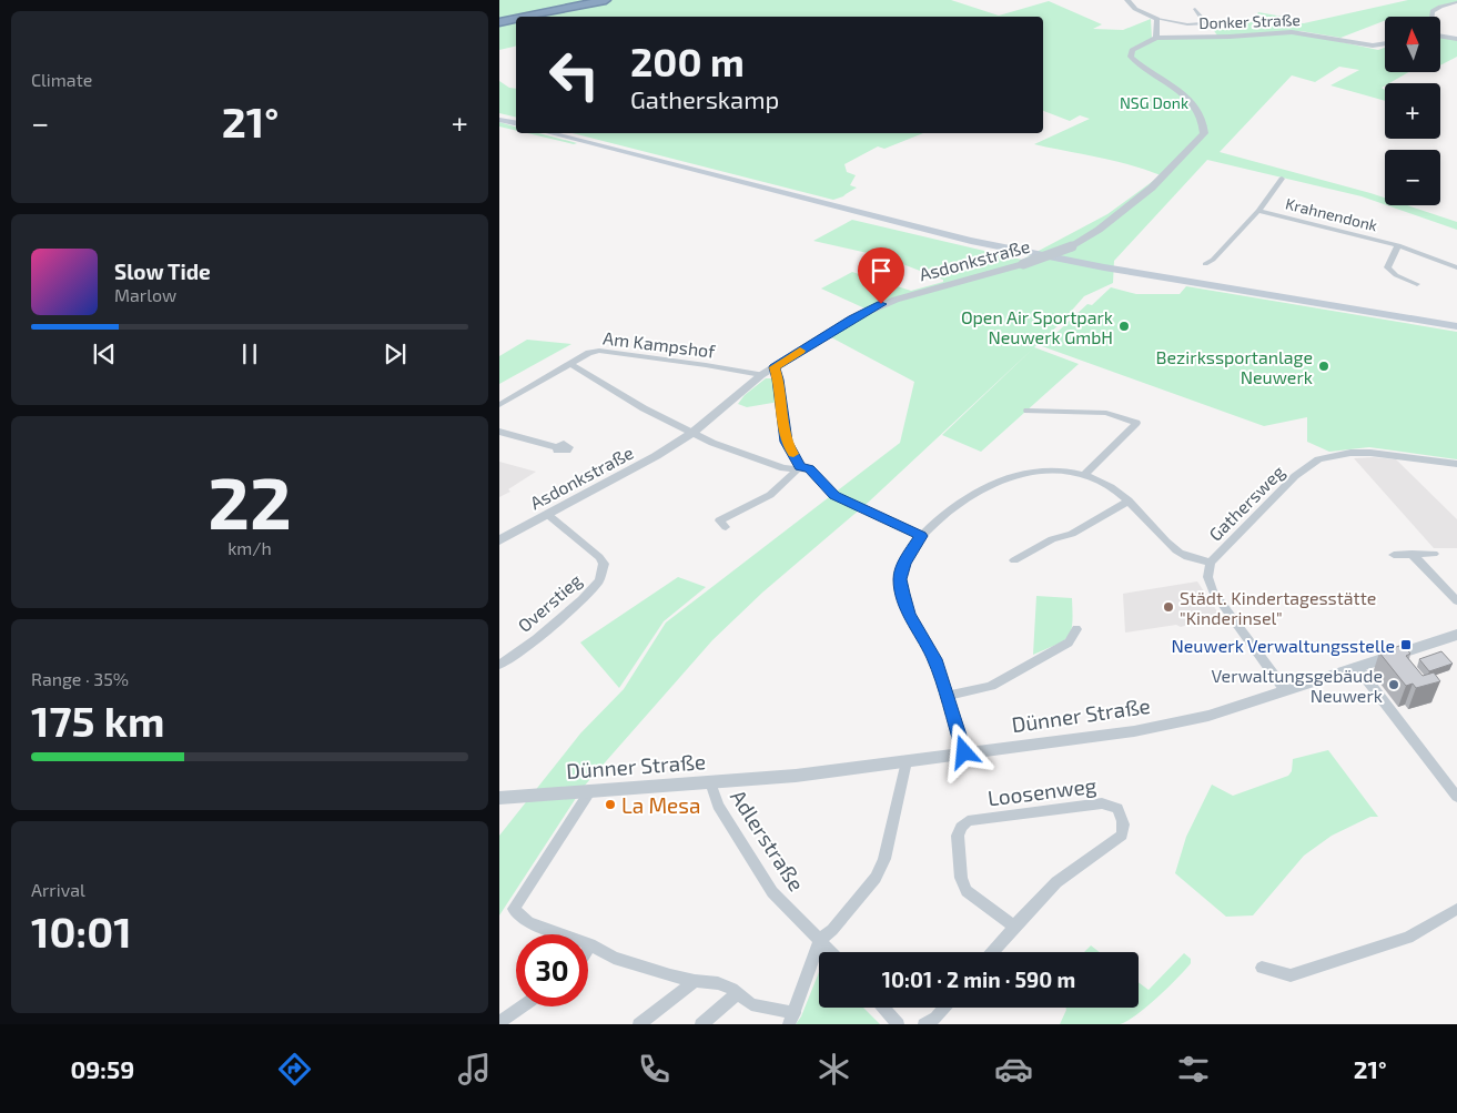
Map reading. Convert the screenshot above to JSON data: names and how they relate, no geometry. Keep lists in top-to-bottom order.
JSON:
{
  "streets": {
    "street": [
      "Donker Straße",
      "Krahnendonk",
      "Asdonkstraße",
      "Am Kampshof",
      "Gathersweg",
      "Overstieg",
      "Dünner Straße",
      "Loosenweg",
      "Adlerstraße"
    ]
  },
  "crossings": [
    ["Donker Straße", "Asdonkstraße"],
    ["Asdonkstraße", "Am Kampshof"],
    ["Asdonkstraße", "Overstieg"],
    ["Gathersweg", "Dünner Straße"],
    ["Dünner Straße", "Adlerstraße"]
  ],
  "parks": ["NSG Donk"],
  "places": {
    "other": [
      "Open Air Sportpark Neuwerk GmbH",
      "Bezirkssportanlage Neuwerk",
      "Städt. Kindertagesstätte \"Kinderinsel\"",
      "Verwaltungsgebäude Neuwerk",
      "La Mesa"
    ],
    "transit": ["Neuwerk Verwaltungsstelle"]
  },
  "north": "top",
  "page": {
    "tile": [
      "Climate",
      ["22", "km/h"],
      ["Range · 35%", "175 km"],
      ["Arrival", "10:01"]
    ],
    "map_buttons": ["+", "−"],
    "turn": ["200 m", "Gatherskamp"],
    "heat": ["−", "21°", "+"],
    "song": ["Slow Tide", "Marlow"],
    "limit": "30",
    "trip": "10:01 · 2 min · 590 m",
    "tabs": ["09:59", "21°"]
  }
}
